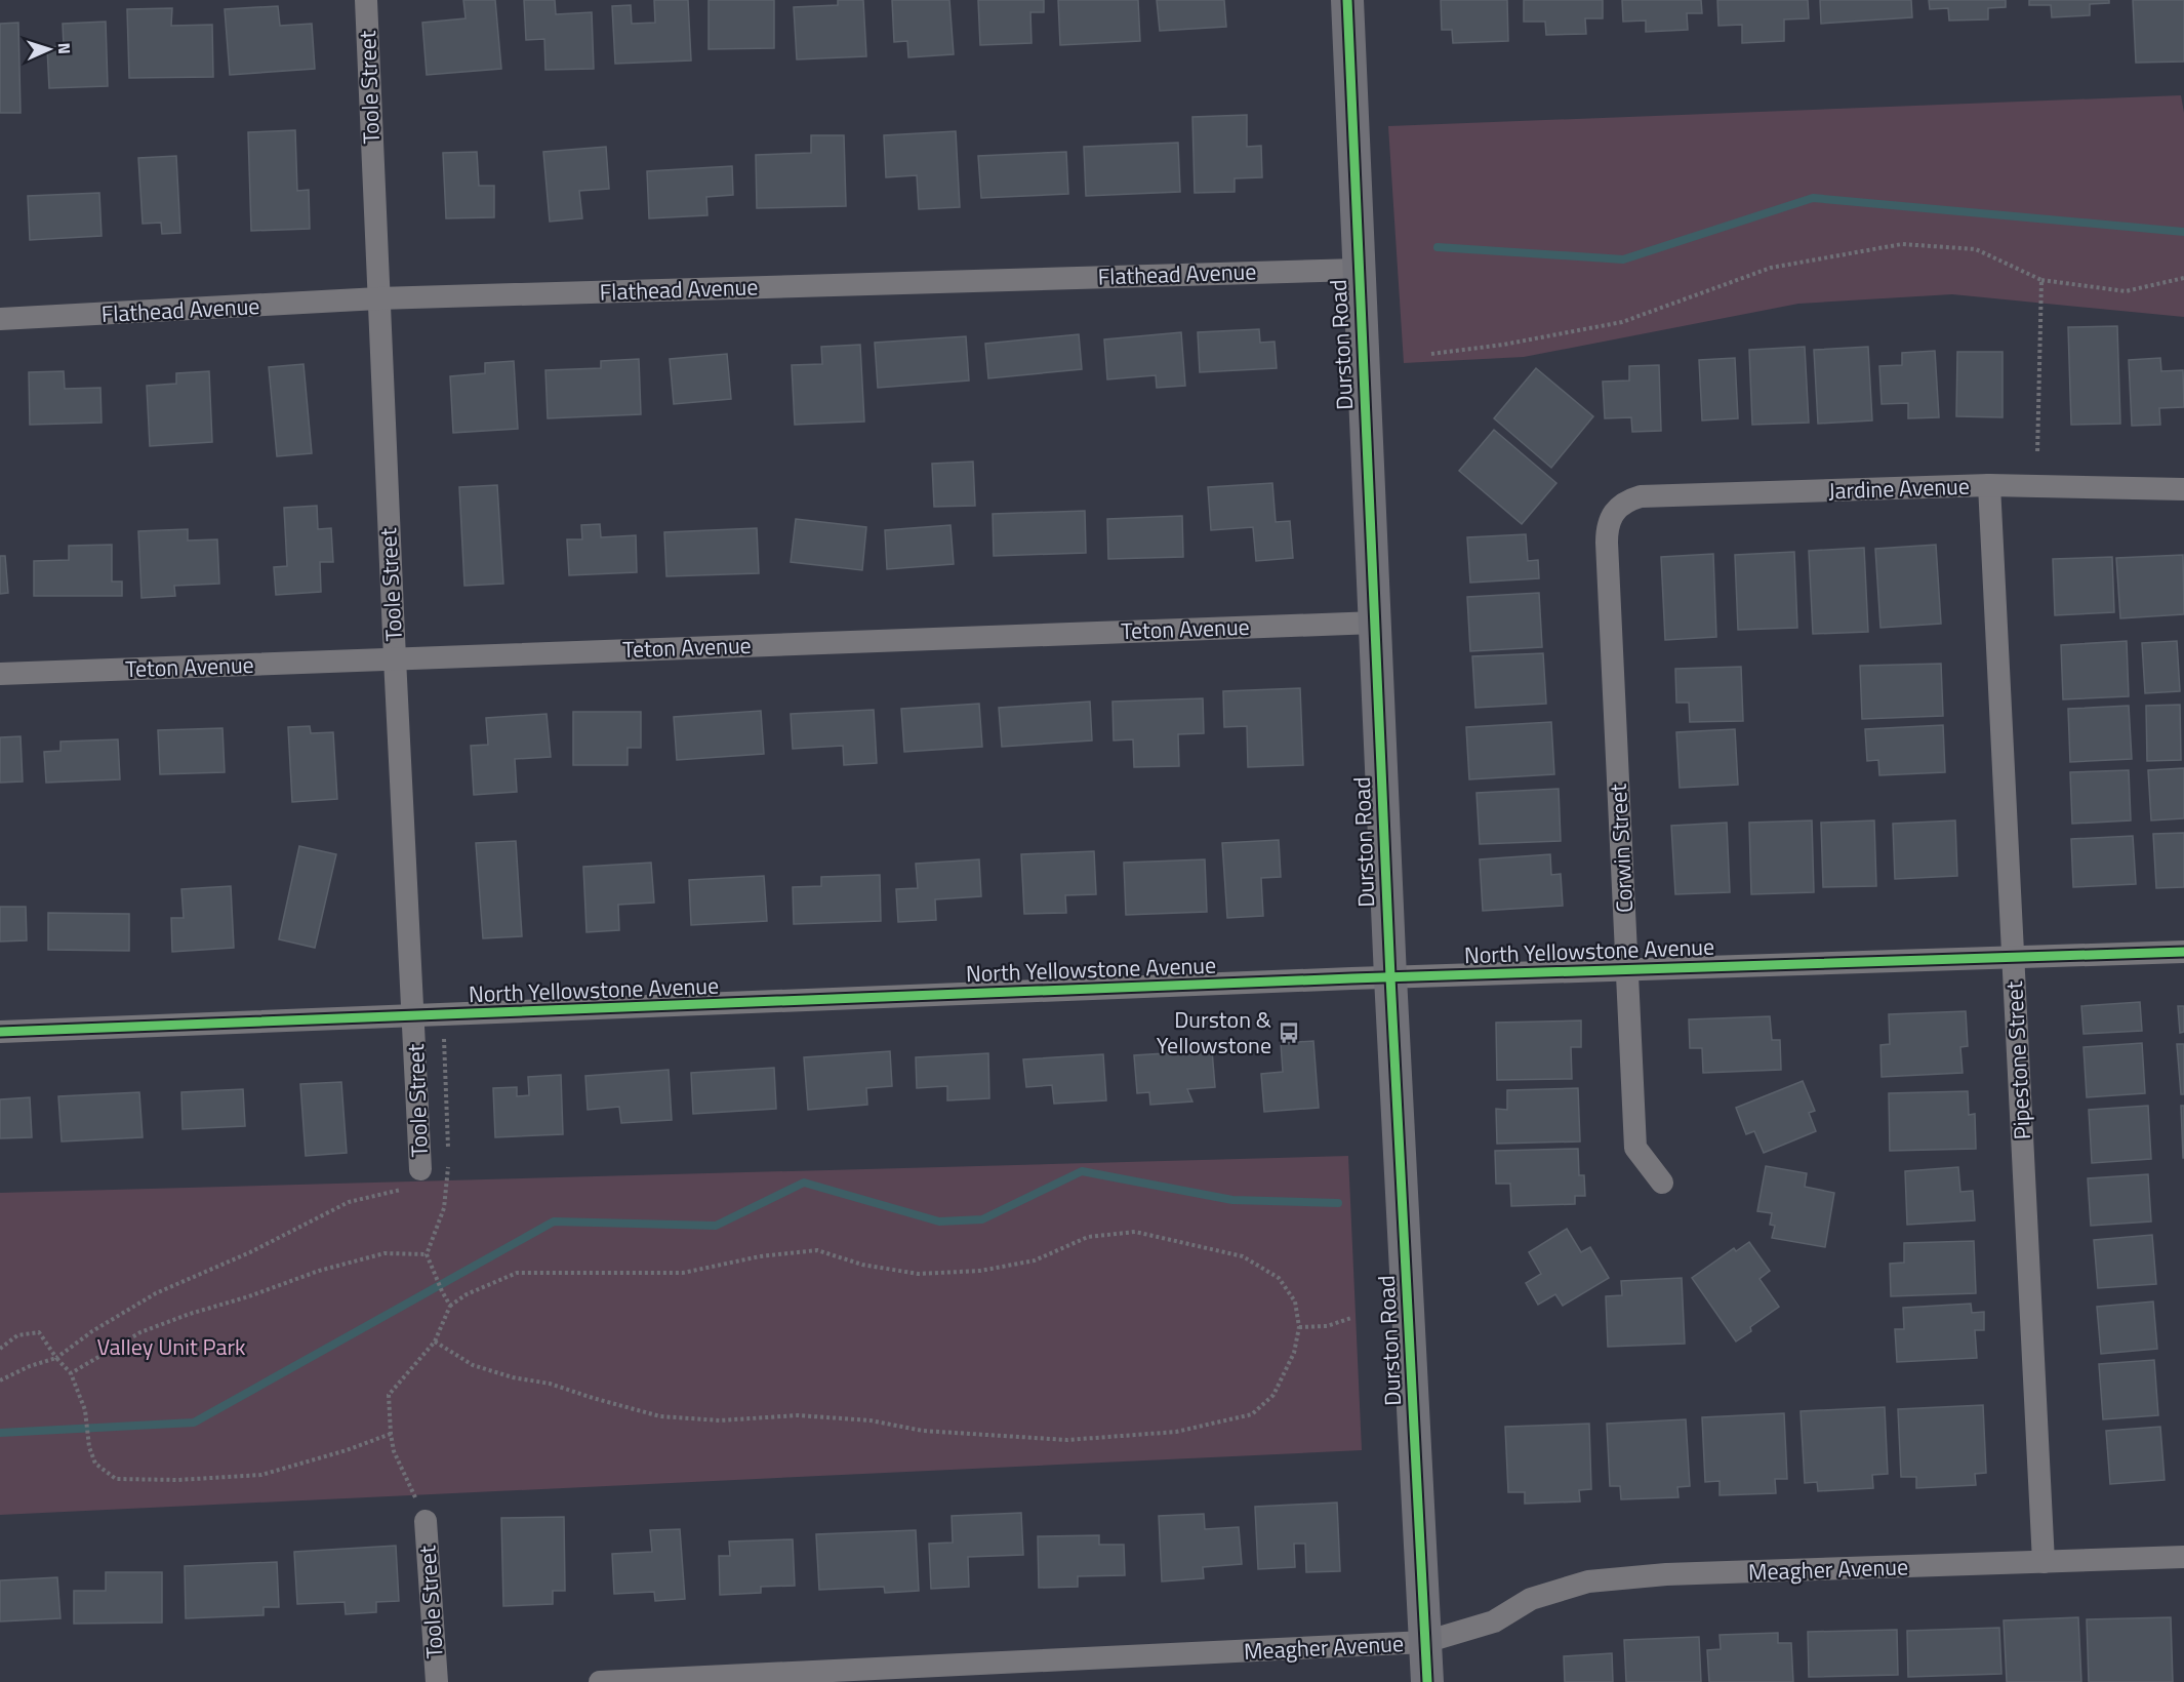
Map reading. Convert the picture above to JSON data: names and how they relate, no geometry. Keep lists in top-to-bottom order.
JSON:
{
  "streets": {
    "main road": ["Durston Road"],
    "street": [
      "Toole Street",
      "Flathead Avenue",
      "Jardine Avenue",
      "Teton Avenue",
      "Corwin Street",
      "North Yellowstone Avenue",
      "Pipestone Street",
      "Meagher Avenue"
    ]
  },
  "crossings": [
    ["Toole Street", "Flathead Avenue"],
    ["Toole Street", "Teton Avenue"],
    ["Toole Street", "North Yellowstone Avenue"],
    ["Flathead Avenue", "Durston Road"],
    ["Durston Road", "Teton Avenue"],
    ["Durston Road", "North Yellowstone Avenue"],
    ["Durston Road", "Meagher Avenue"],
    ["Jardine Avenue", "Corwin Street"],
    ["Jardine Avenue", "Pipestone Street"],
    ["Corwin Street", "North Yellowstone Avenue"],
    ["North Yellowstone Avenue", "Pipestone Street"],
    ["Pipestone Street", "Meagher Avenue"]
  ],
  "parks": ["Valley Unit Park"],
  "places": {
    "bus stop": ["Durston & Yellowstone"]
  },
  "north": "right"
}
